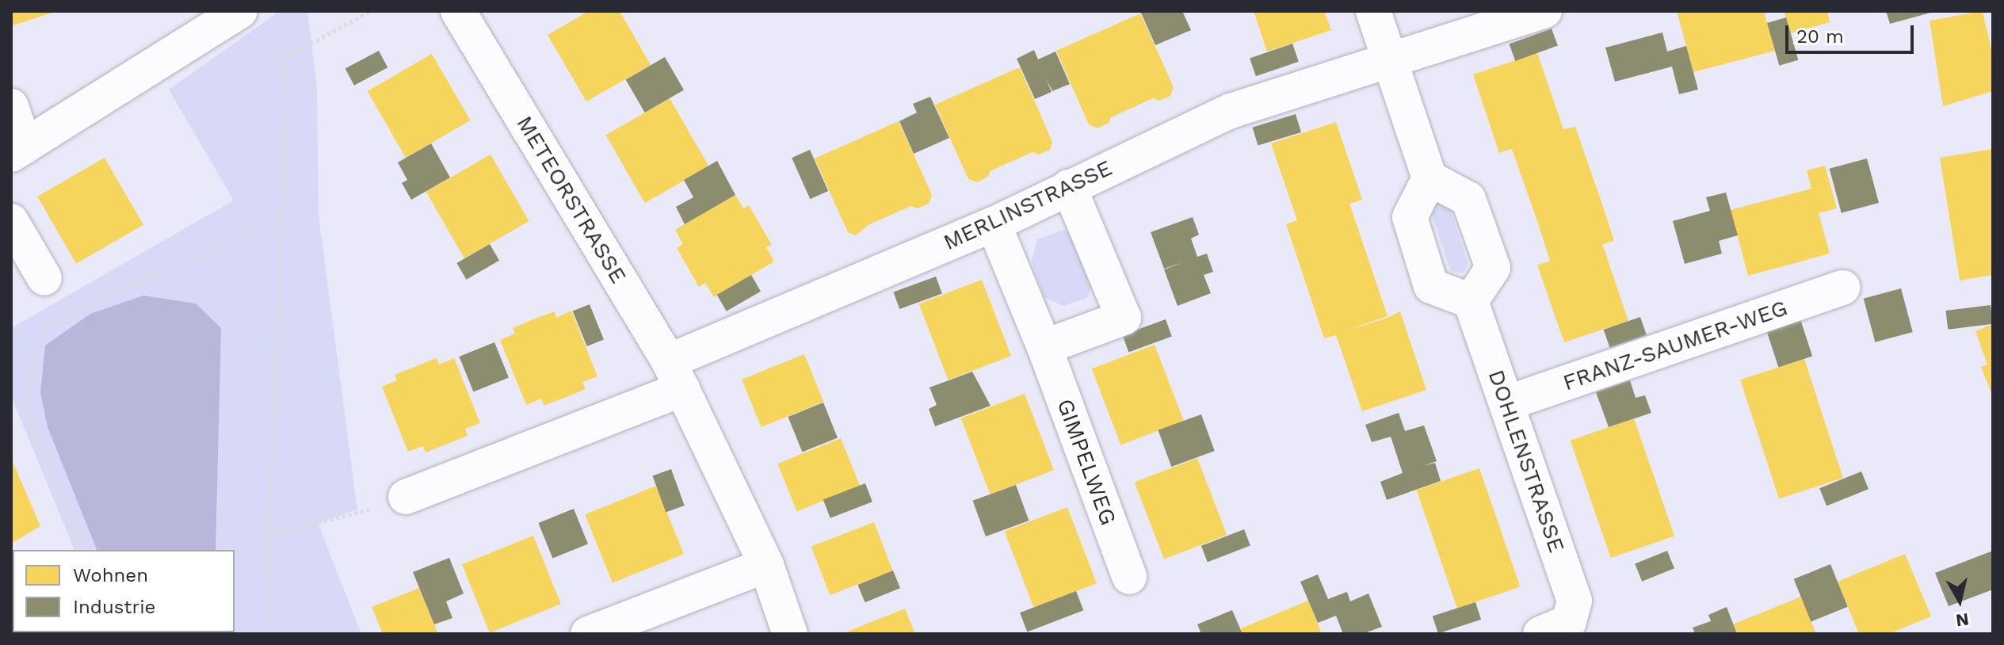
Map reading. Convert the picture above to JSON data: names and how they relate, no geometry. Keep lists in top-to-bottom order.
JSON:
{
  "streets": {
    "street": [
      "METEORSTRASSE",
      "MERLINSTRASSE",
      "FRANZ-SAUMER-WEG",
      "DOHLENSTRASSE",
      "GIMPELWEG"
    ]
  },
  "crossings": [
    ["METEORSTRASSE", "MERLINSTRASSE"],
    ["MERLINSTRASSE", "GIMPELWEG"],
    ["FRANZ-SAUMER-WEG", "DOHLENSTRASSE"]
  ],
  "legend": ["Wohnen", "Industrie"],
  "scale_bar": "20 m",
  "north": "bottom"
}
